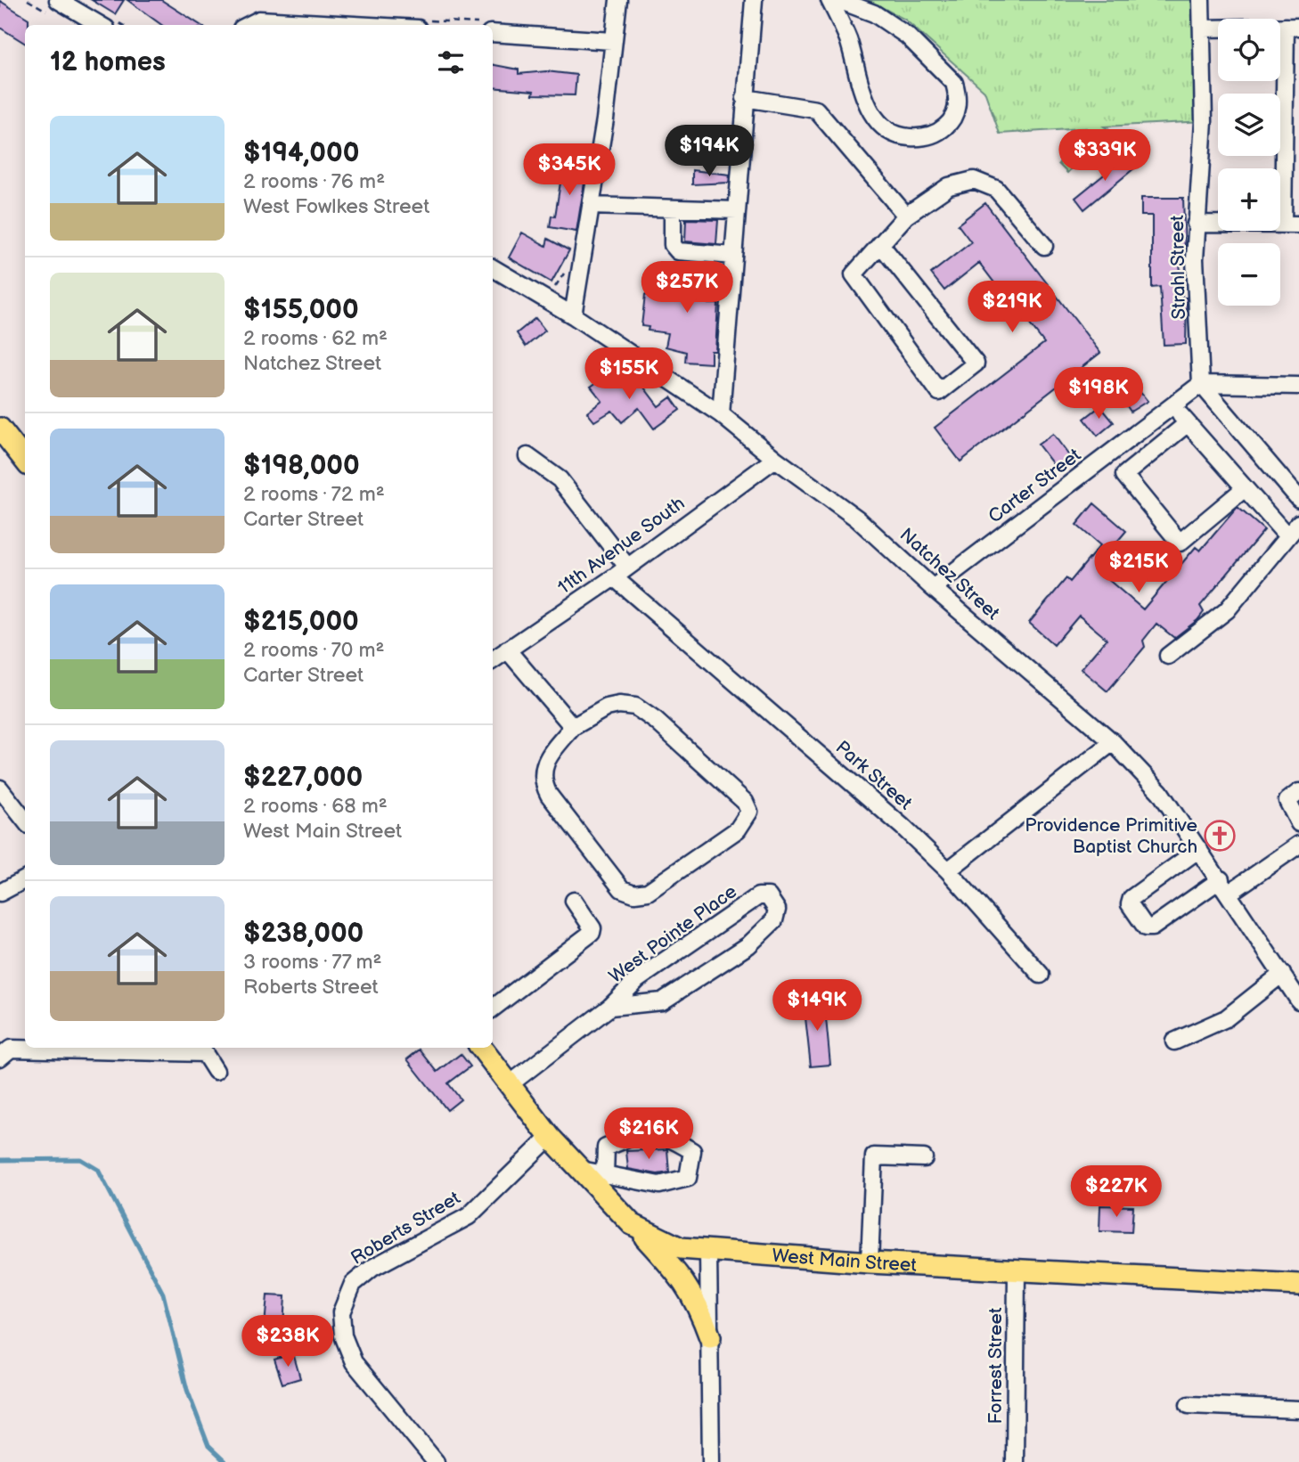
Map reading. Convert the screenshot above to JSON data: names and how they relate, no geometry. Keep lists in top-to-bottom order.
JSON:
{
  "streets": {
    "main road": ["West Main Street"],
    "street": [
      "Strahl Street",
      "Carter Street",
      "11th Avenue South",
      "Natchez Street",
      "Park Street",
      "West Pointe Place",
      "Roberts Street",
      "Forrest Street"
    ]
  },
  "crossings": [
    ["Strahl Street", "Carter Street"],
    ["Carter Street", "Natchez Street"],
    ["11th Avenue South", "Natchez Street"],
    ["11th Avenue South", "Park Street"],
    ["West Pointe Place", "West Main Street"],
    ["Roberts Street", "West Main Street"],
    ["West Main Street", "Forrest Street"]
  ],
  "places": {
    "church": ["Providence Primitive Baptist Church"]
  },
  "page": {
    "map_buttons": ["+", "−"],
    "heading": "12 homes",
    "list": [
      {
        "name": "$194,000",
        "note": "2 rooms · 76 m² · West Fowlkes Street"
      },
      {
        "name": "$155,000",
        "note": "2 rooms · 62 m² · Natchez Street"
      },
      {
        "name": "$198,000",
        "note": "2 rooms · 72 m² · Carter Street"
      },
      {
        "name": "$215,000",
        "note": "2 rooms · 70 m² · Carter Street"
      },
      {
        "name": "$227,000",
        "note": "2 rooms · 68 m² · West Main Street"
      },
      {
        "name": "$238,000",
        "note": "3 rooms · 77 m² · Roberts Street"
      }
    ],
    "price": [
      "$194K",
      "$339K",
      "$345K",
      "$257K",
      "$219K",
      "$155K",
      "$198K",
      "$215K",
      "$149K",
      "$216K",
      "$227K",
      "$238K"
    ]
  }
}
